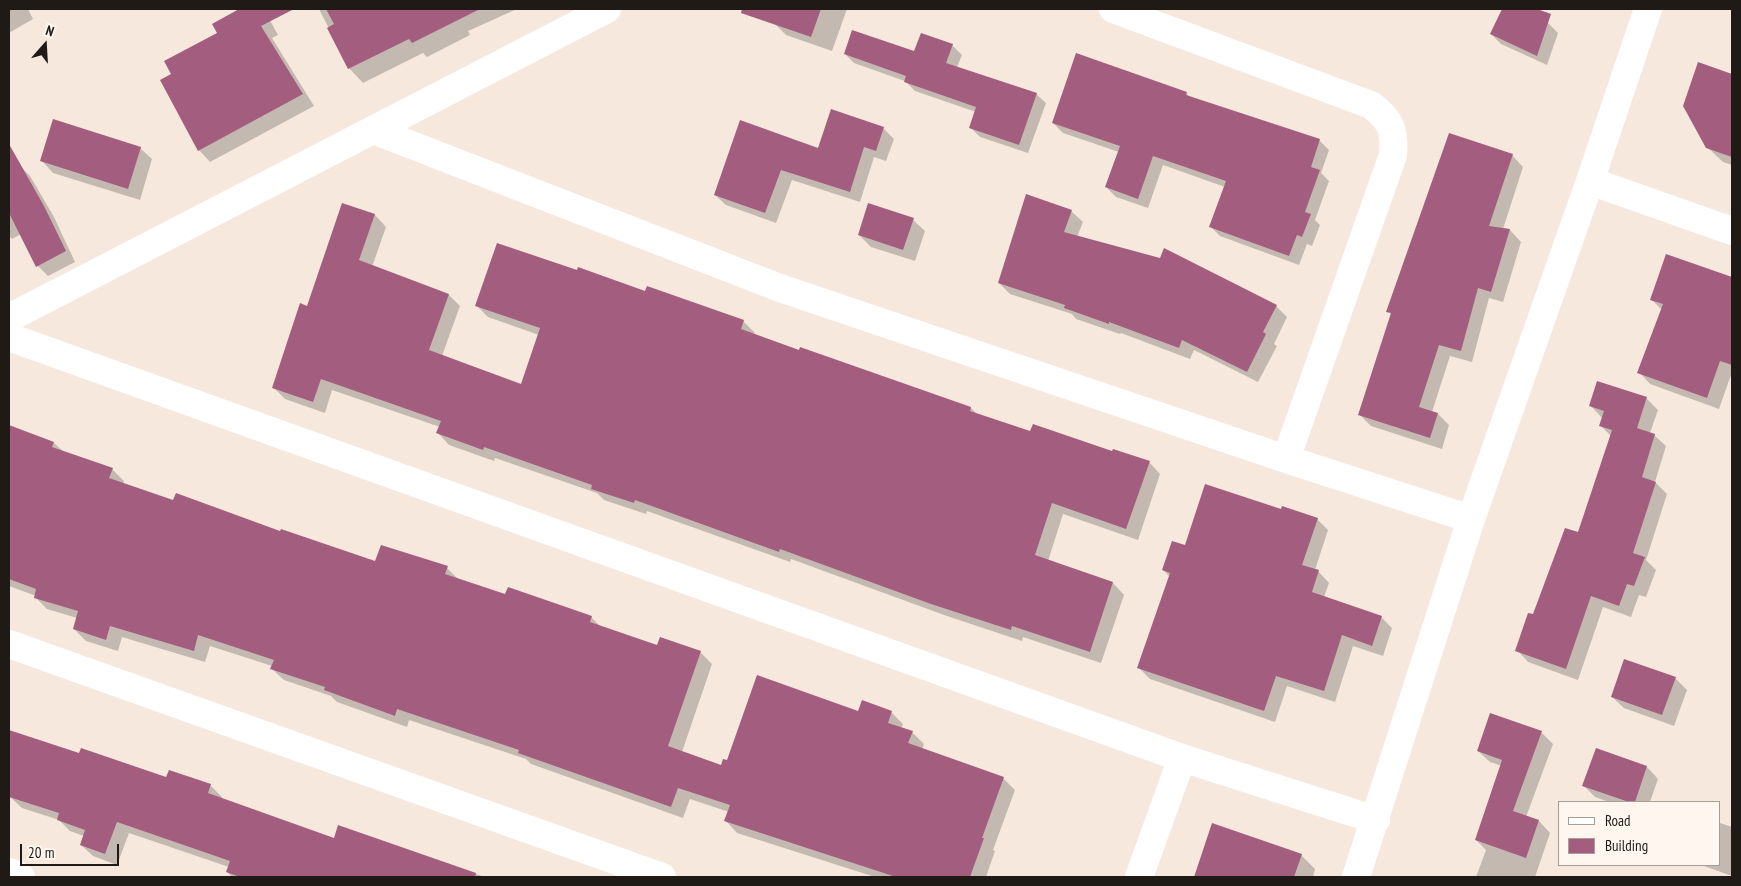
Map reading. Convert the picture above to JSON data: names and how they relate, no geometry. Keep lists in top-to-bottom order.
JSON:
{
  "legend": ["Road", "Building"],
  "scale_bar": "20 m",
  "north": "top"
}
